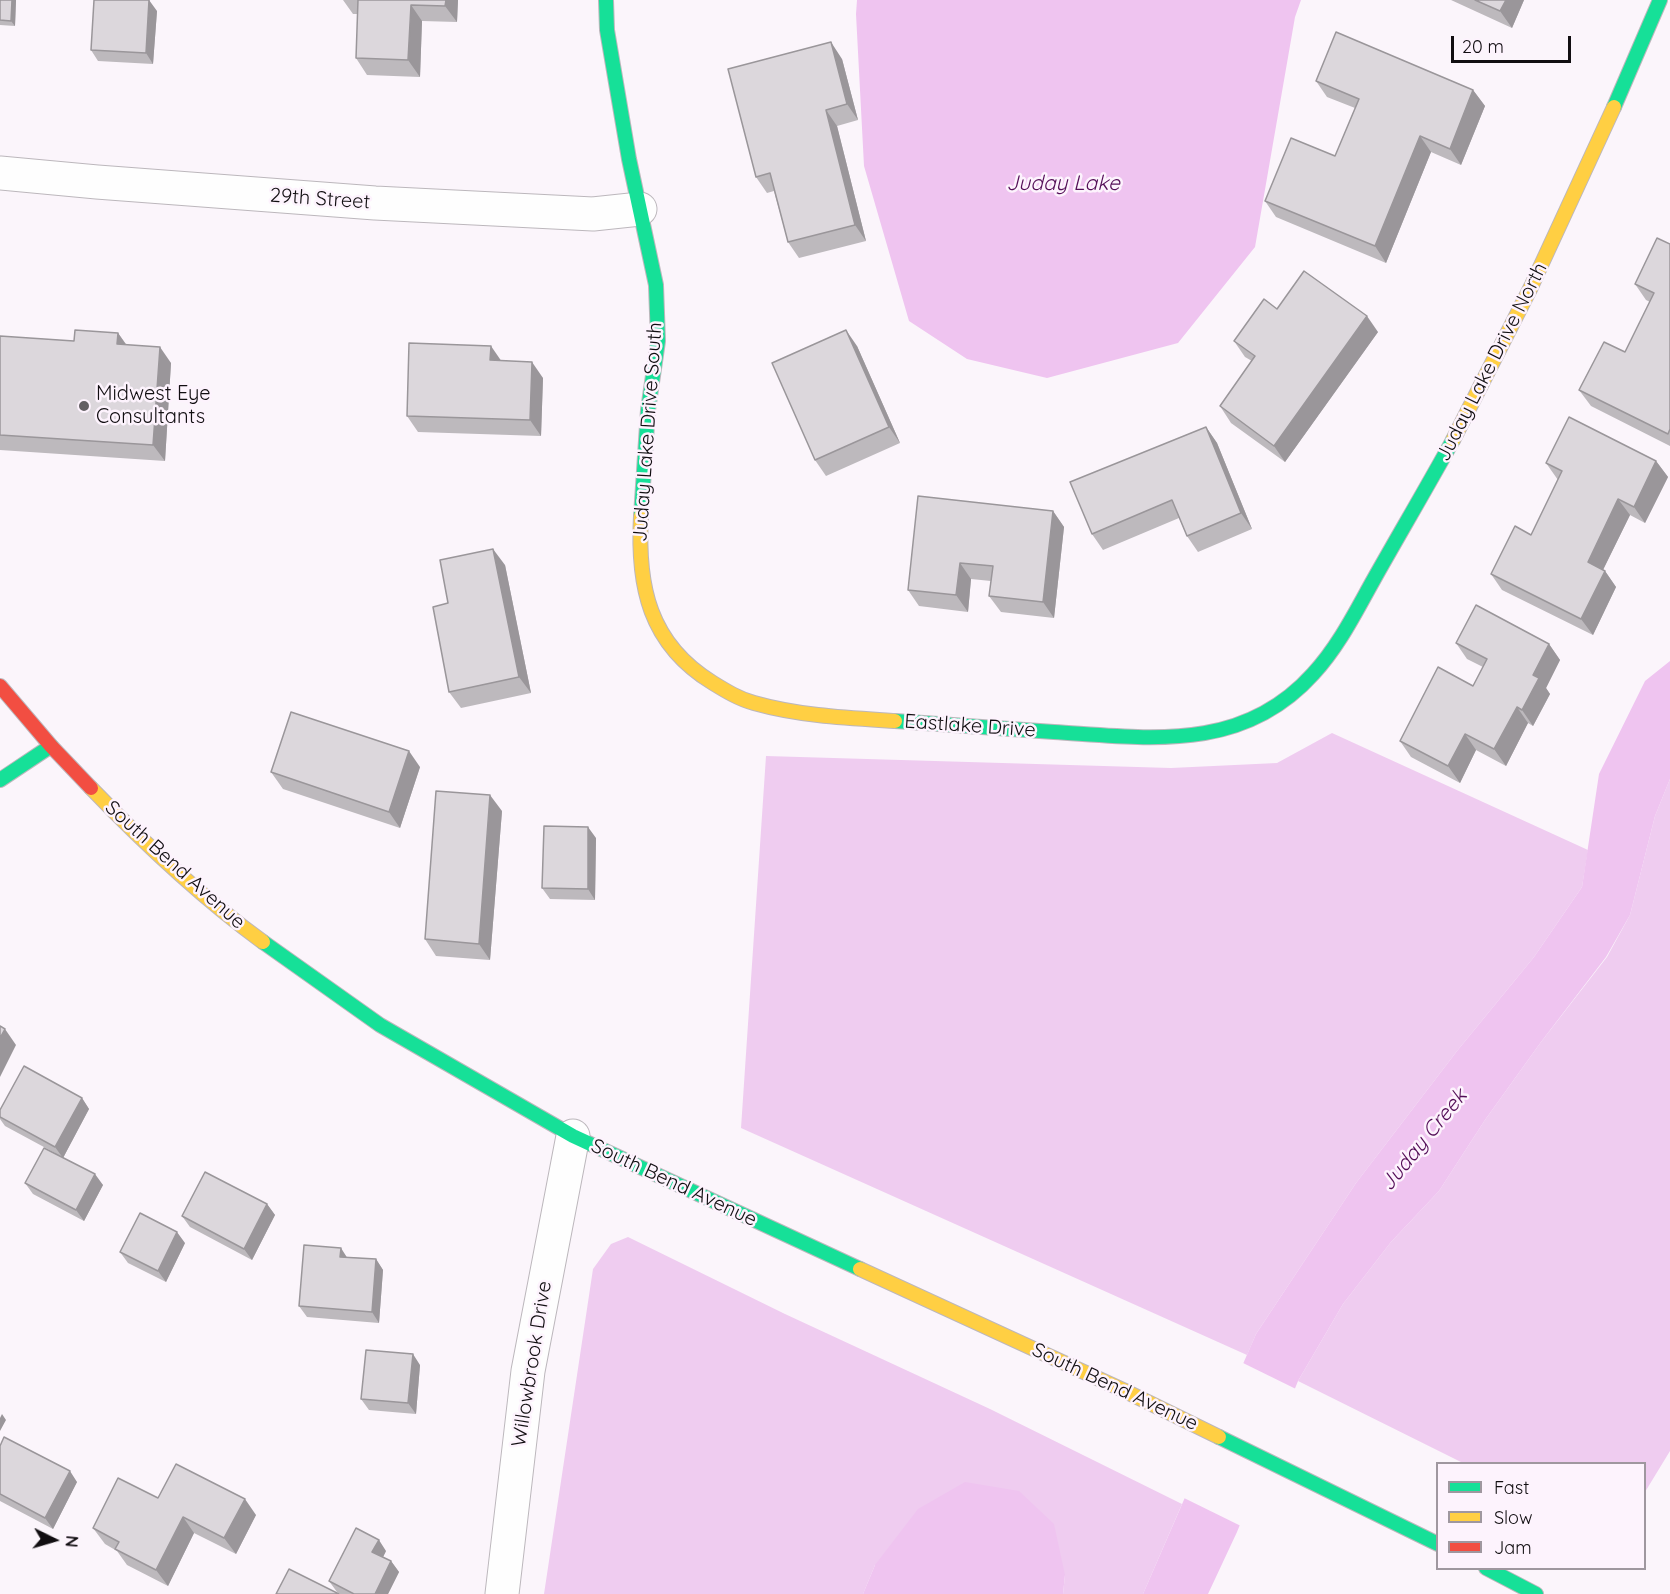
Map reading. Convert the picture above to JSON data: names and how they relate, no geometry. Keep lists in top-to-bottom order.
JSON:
{
  "streets": {
    "street": [
      "29th Street",
      "Juday Lake Drive North",
      "Juday Lake Drive South",
      "Eastlake Drive",
      "South Bend Avenue",
      "Willowbrook Drive"
    ]
  },
  "crossings": [
    ["29th Street", "Juday Lake Drive South"],
    ["Juday Lake Drive North", "Eastlake Drive"],
    ["Juday Lake Drive South", "Eastlake Drive"],
    ["South Bend Avenue", "Willowbrook Drive"]
  ],
  "water": ["Juday Lake", "Juday Creek"],
  "places": ["Midwest Eye Consultants"],
  "legend": ["Fast", "Slow", "Jam"],
  "scale_bar": "20 m",
  "north": "right"
}
